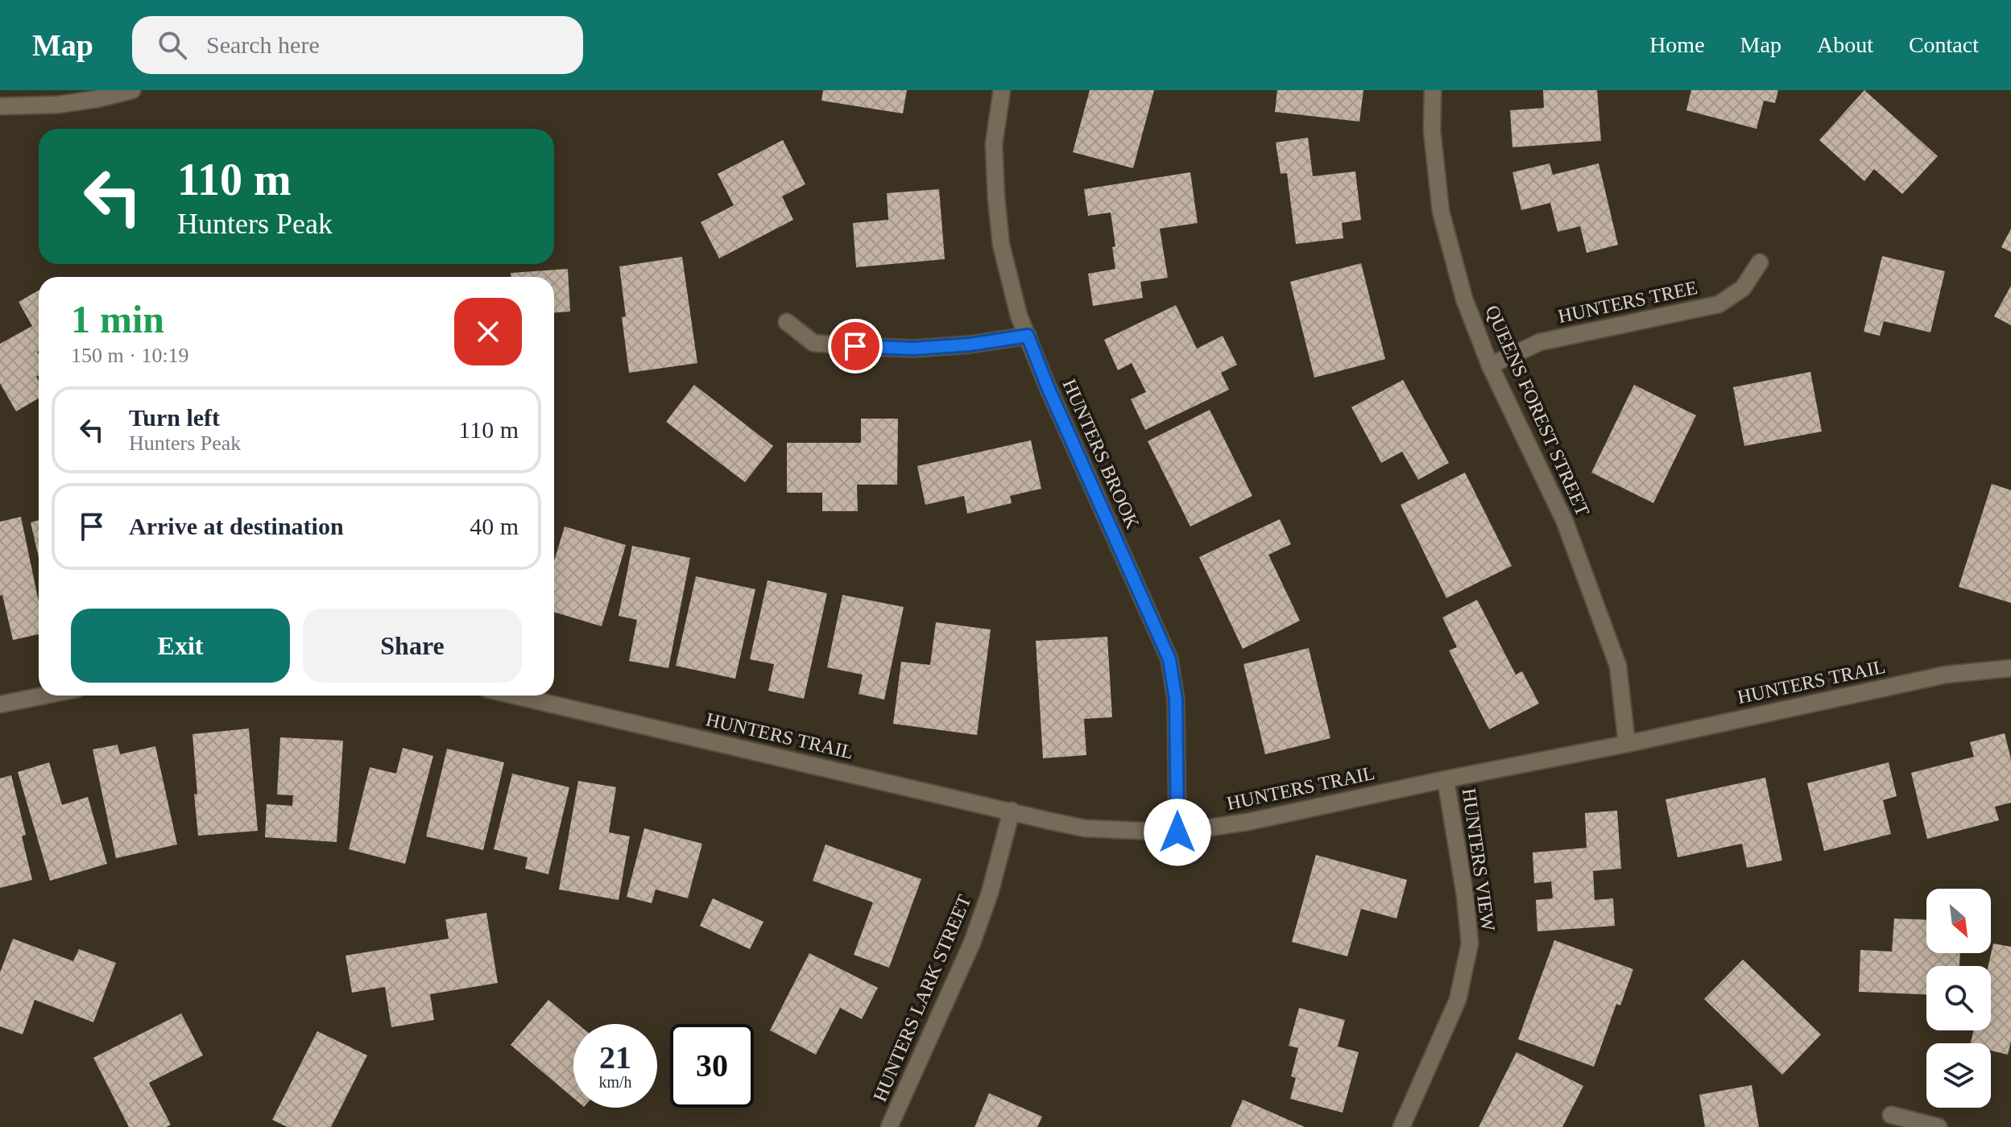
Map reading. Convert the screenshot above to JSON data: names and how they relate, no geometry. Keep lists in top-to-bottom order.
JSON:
{
  "streets": {
    "street": [
      "HUNTERS TREE",
      "QUEENS FOREST STREET",
      "HUNTERS BROOK",
      "HUNTERS TRAIL",
      "HUNTERS VIEW",
      "HUNTERS LARK STREET"
    ]
  },
  "crossings": [
    ["HUNTERS TREE", "QUEENS FOREST STREET"],
    ["QUEENS FOREST STREET", "HUNTERS TRAIL"],
    ["HUNTERS BROOK", "HUNTERS TRAIL"],
    ["HUNTERS TRAIL", "HUNTERS VIEW"],
    ["HUNTERS TRAIL", "HUNTERS LARK STREET"]
  ],
  "north": "bottom right",
  "page": {
    "header": "Map",
    "search": "Search here",
    "nav": [
      "Home",
      "Map",
      "About",
      "Contact"
    ],
    "turn": ["110 m", "Hunters Peak"],
    "heading": ["1 min", "150 m · 10:19"],
    "list": [
      {
        "name": "Turn left",
        "note": "Hunters Peak",
        "value": "110 m"
      },
      {
        "name": "Arrive at destination",
        "value": "40 m"
      }
    ],
    "buttons": ["Exit", "Share"],
    "speed": "21 km/h",
    "limit": "30"
  }
}
